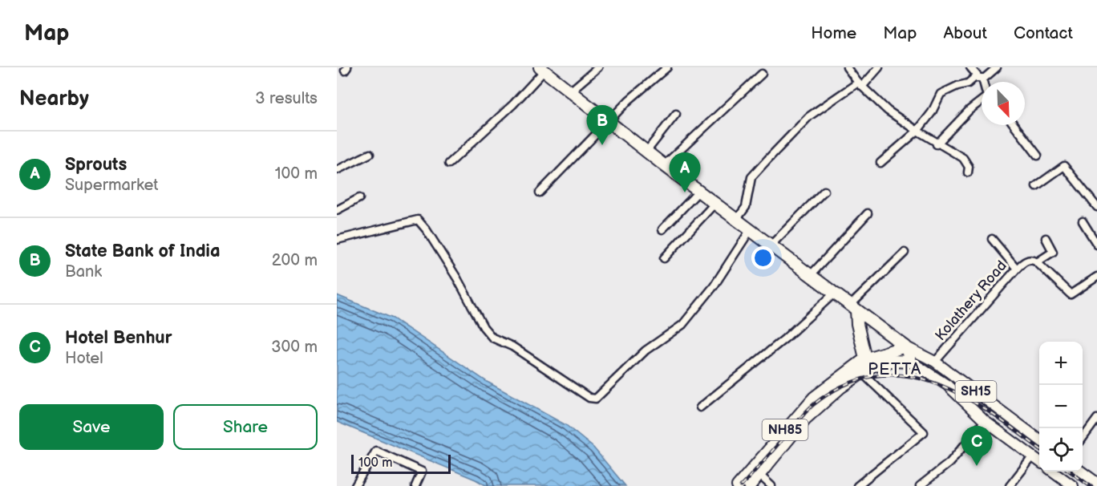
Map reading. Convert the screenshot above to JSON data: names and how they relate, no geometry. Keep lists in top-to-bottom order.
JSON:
{
  "streets": {
    "highway": ["NH85"],
    "main road": ["SH15"],
    "street": ["Kolathery Road"]
  },
  "crossings": [
    ["Kolathery Road", "SH15"],
    ["SH15", "NH85"]
  ],
  "districts": ["PETTA"],
  "scale_bar": "100 m",
  "north": "bottom right",
  "page": {
    "header": "Map",
    "nav": [
      "Home",
      "Map",
      "About",
      "Contact"
    ],
    "heading": ["Nearby", "3 results"],
    "pins": ["B", "A", "C"],
    "list": [
      {
        "mark": "A",
        "name": "Sprouts",
        "note": "Supermarket",
        "value": "100 m"
      },
      {
        "mark": "B",
        "name": "State Bank of India",
        "note": "Bank",
        "value": "200 m"
      },
      {
        "mark": "C",
        "name": "Hotel Benhur",
        "note": "Hotel",
        "value": "300 m"
      }
    ],
    "map_buttons": ["+", "−"],
    "buttons": ["Save", "Share"],
    "scale": "100 m"
  }
}
